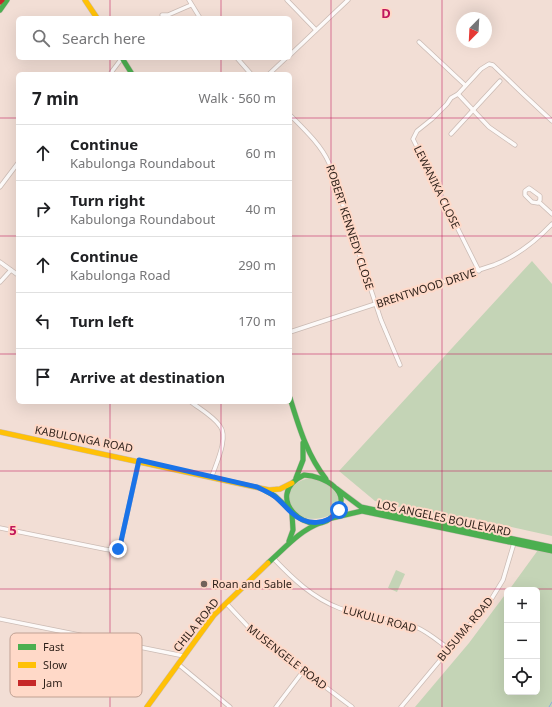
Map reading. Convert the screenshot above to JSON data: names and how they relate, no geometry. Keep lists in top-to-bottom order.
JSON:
{
  "streets": {
    "main road": ["KABULONGA ROAD", "LOS ANGELES BOULEVARD", "CHILA ROAD"],
    "street": [
      "LEWANIKA CLOSE",
      "ROBERT KENNEDY CLOSE",
      "BRENTWOOD DRIVE",
      "LUKULU ROAD",
      "BUSUMA ROAD",
      "MUSENGELE ROAD"
    ]
  },
  "crossings": [
    ["LEWANIKA CLOSE", "BRENTWOOD DRIVE"],
    ["ROBERT KENNEDY CLOSE", "BRENTWOOD DRIVE"],
    ["KABULONGA ROAD", "LOS ANGELES BOULEVARD"],
    ["KABULONGA ROAD", "CHILA ROAD"],
    ["LOS ANGELES BOULEVARD", "CHILA ROAD"],
    ["LOS ANGELES BOULEVARD", "BUSUMA ROAD"],
    ["LUKULU ROAD", "CHILA ROAD"],
    ["LUKULU ROAD", "BUSUMA ROAD"],
    ["CHILA ROAD", "MUSENGELE ROAD"]
  ],
  "places": ["Roan and Sable"],
  "legend": ["Fast", "Slow", "Jam"],
  "north": "bottom left",
  "page": {
    "search": "Search here",
    "heading": ["7 min", "Walk · 560 m"],
    "list": [
      ["Continue", "Kabulonga Roundabout", "60 m"],
      ["Turn right", "Kabulonga Roundabout", "40 m"],
      ["Continue", "Kabulonga Road", "290 m"],
      ["Turn left", "170 m"],
      "Arrive at destination"
    ],
    "map_buttons": ["+", "−"]
  },
  "grid": {
    "columns": ["D"],
    "rows": ["5"]
  }
}
